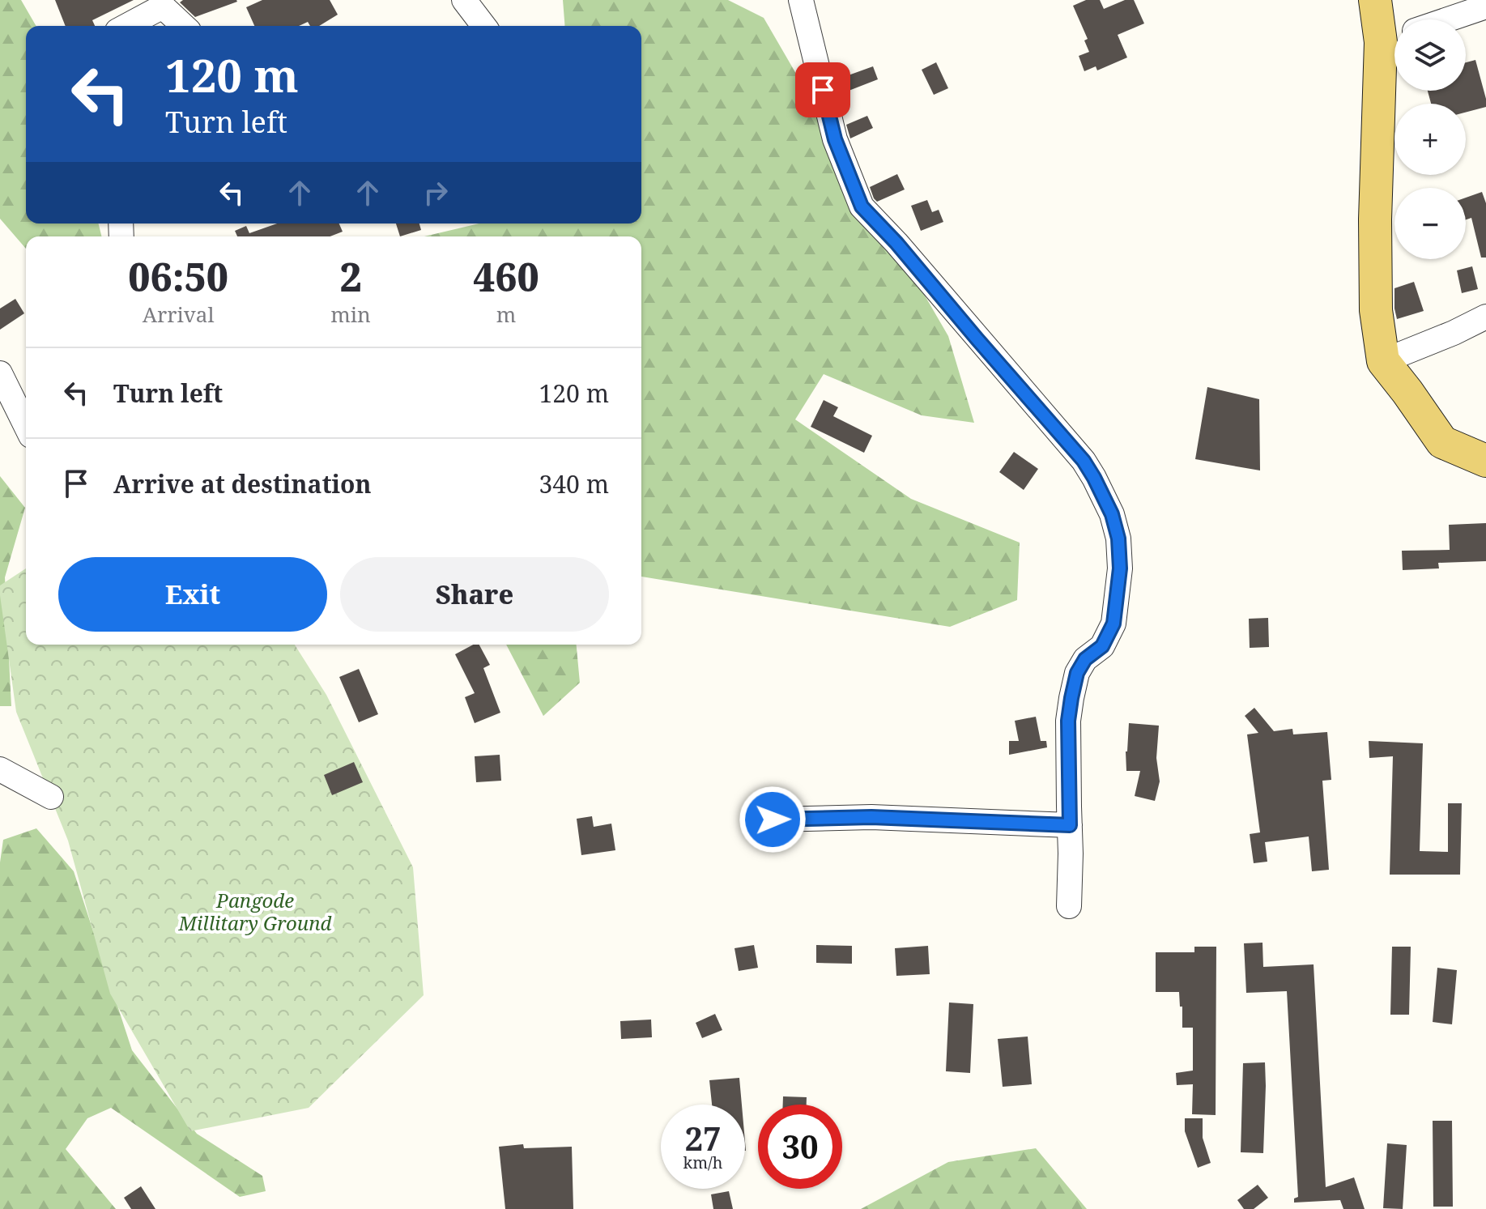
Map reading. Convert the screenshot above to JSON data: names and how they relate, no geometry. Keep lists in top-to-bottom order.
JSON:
{
  "parks": ["Pangode Millitary Ground"],
  "page": {
    "map_buttons": ["+", "−"],
    "turn": ["120 m", "Turn left"],
    "eta": [
      "06:50",
      "Arrival",
      "2",
      "min",
      "460",
      "m"
    ],
    "list": [
      {
        "name": "Turn left",
        "value": "120 m"
      },
      {
        "name": "Arrive at destination",
        "value": "340 m"
      }
    ],
    "buttons": ["Exit", "Share"],
    "speed": "27 km/h",
    "limit": "30"
  }
}
